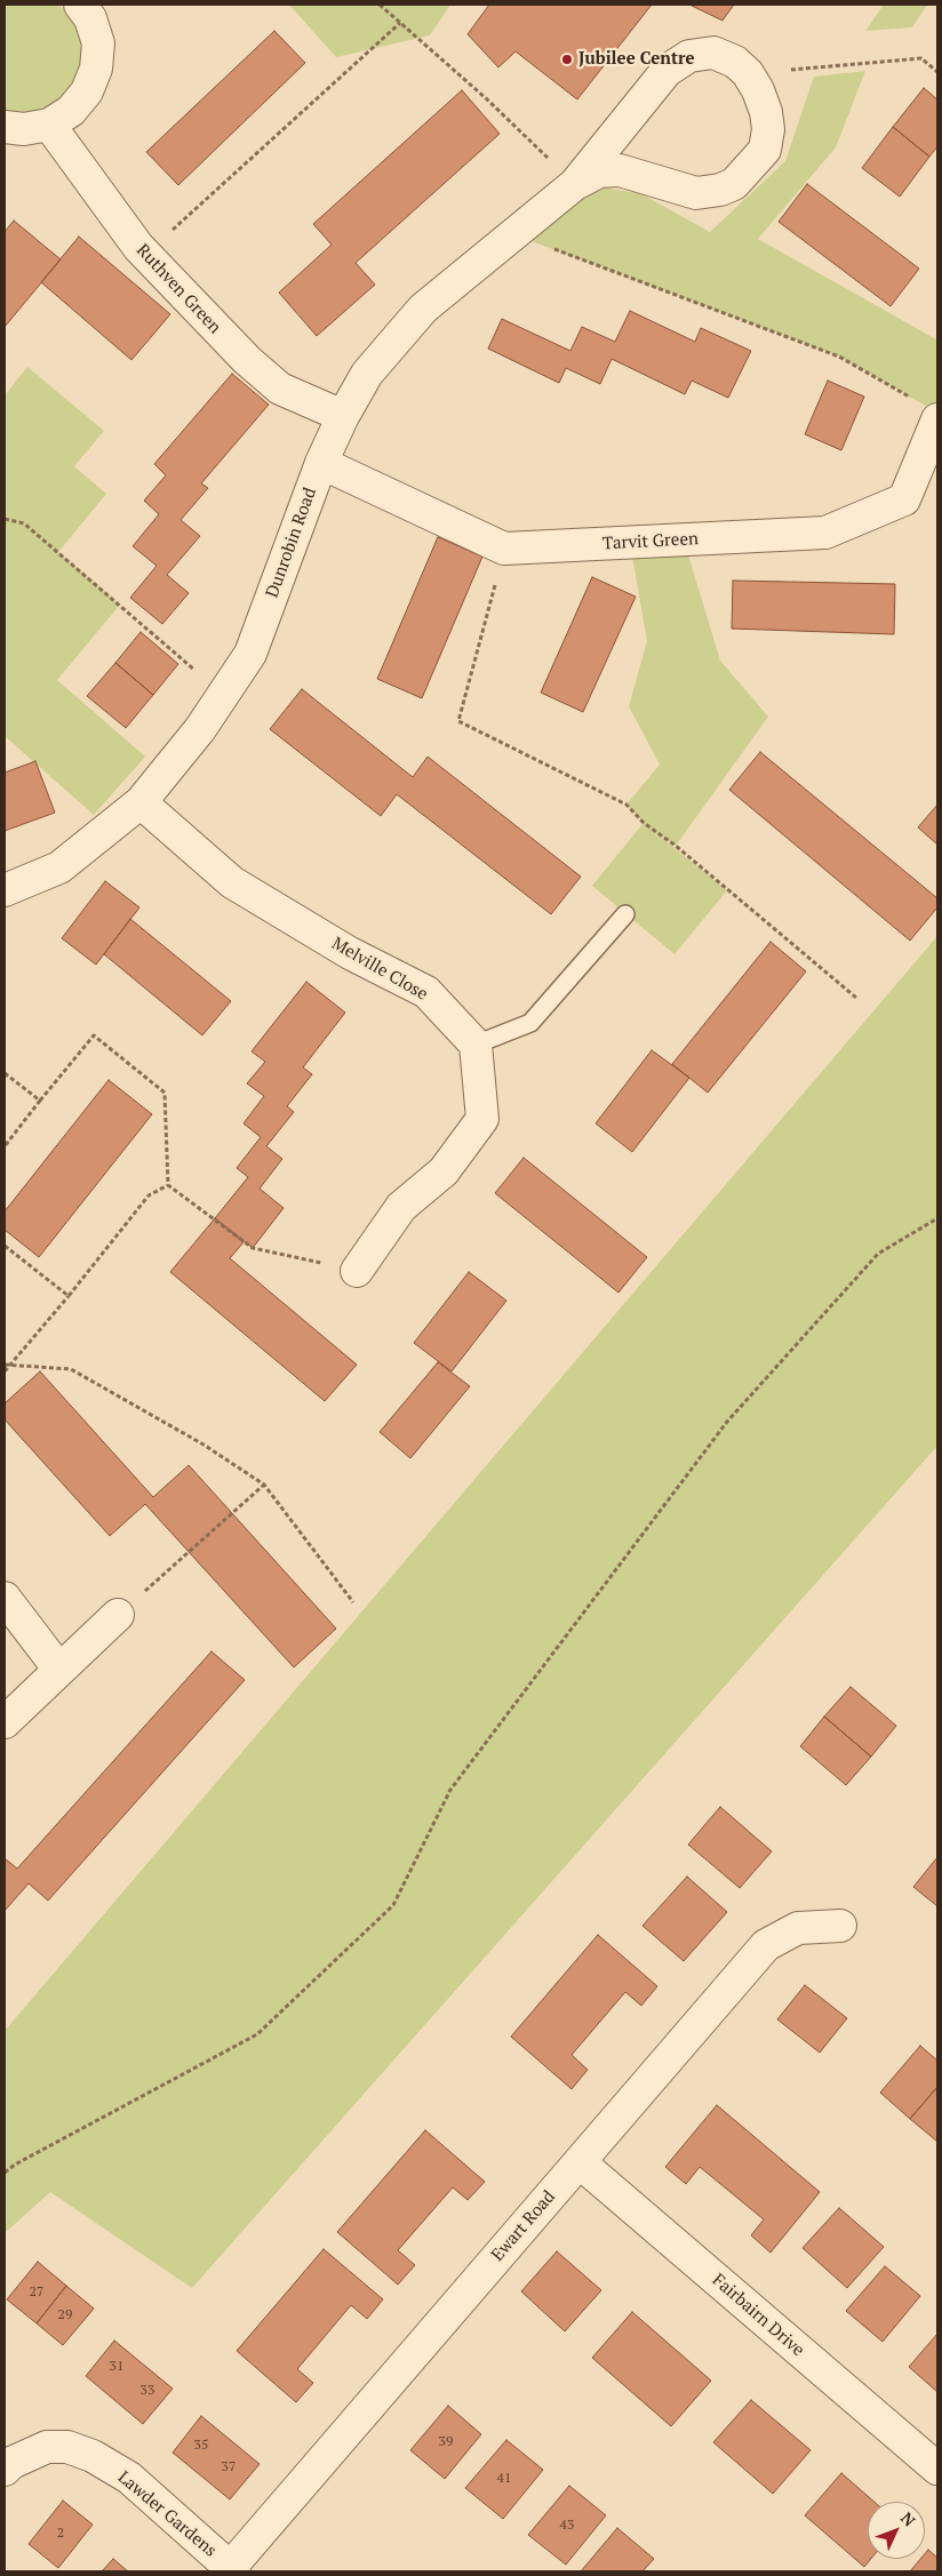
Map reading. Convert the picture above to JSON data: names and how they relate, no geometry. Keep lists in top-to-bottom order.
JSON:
{
  "streets": {
    "street": [
      "Ruthven Green",
      "Tarvit Green",
      "Dunrobin Road",
      "Melville Close",
      "Ewart Road",
      "Fairbairn Drive",
      "Lawder Gardens"
    ]
  },
  "crossings": [
    ["Ruthven Green", "Dunrobin Road"],
    ["Tarvit Green", "Dunrobin Road"],
    ["Dunrobin Road", "Melville Close"],
    ["Ewart Road", "Fairbairn Drive"],
    ["Ewart Road", "Lawder Gardens"]
  ],
  "places": ["Jubilee Centre"],
  "house_numbers": [
    "27",
    "29",
    "31",
    "33",
    "39",
    "35",
    "37",
    "41",
    "43",
    "2"
  ],
  "north": "top right"
}
